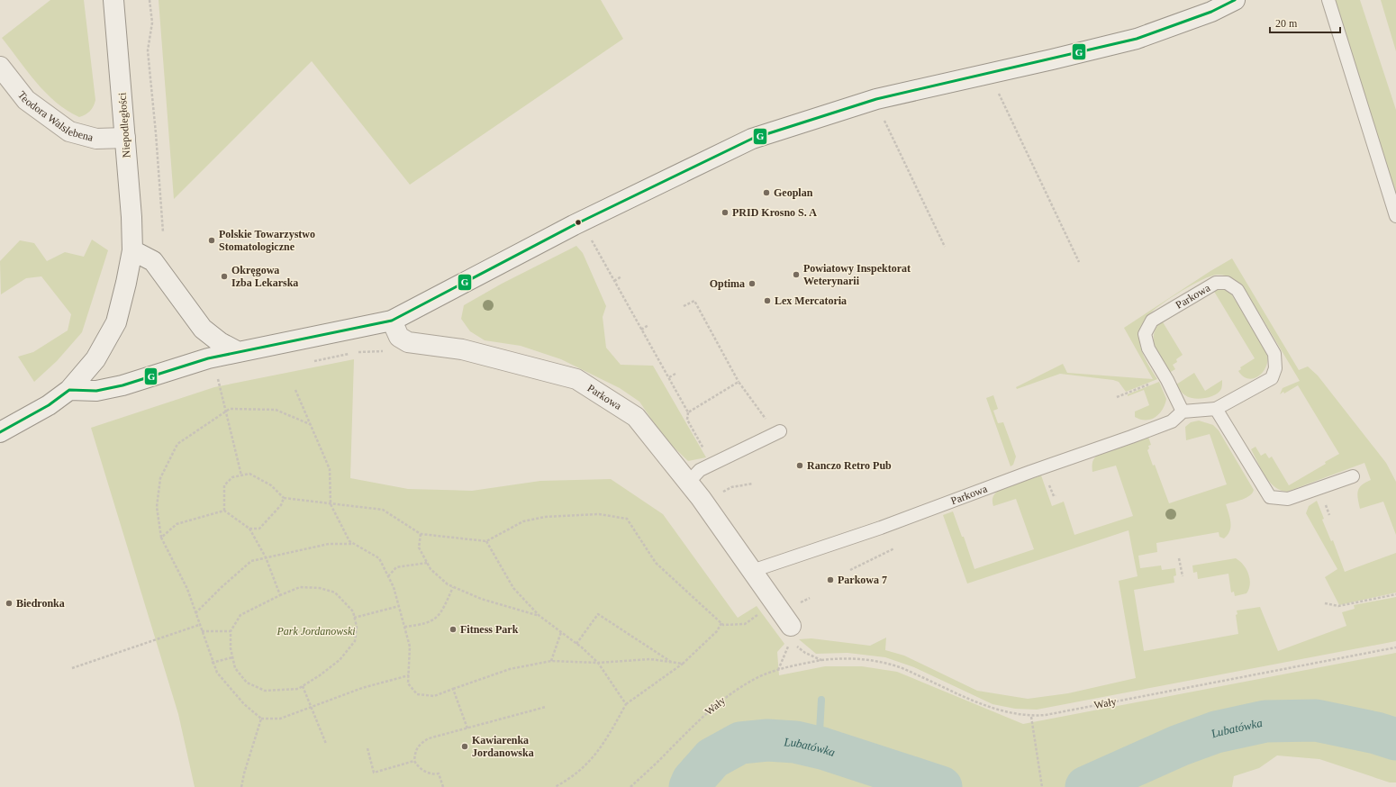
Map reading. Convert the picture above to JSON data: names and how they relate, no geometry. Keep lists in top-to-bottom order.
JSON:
{
  "streets": {
    "street": ["Teodora Walslebena", "Niepodległości", "Parkowa"],
    "path": ["Wały"]
  },
  "crossings": [
    ["Teodora Walslebena", "Niepodległości"]
  ],
  "water": ["Lubatówka"],
  "parks": ["Park Jordanowski"],
  "places": [
    "Geoplan",
    "PRID Krosno S. A",
    "Polskie Towarzystwo Stomatologiczne",
    "Powiatowy Inspektorat Weterynarii",
    "Okręgowa Izba Lekarska",
    "Optima",
    "Lex Mercatoria",
    "Ranczo Retro Pub",
    "Parkowa 7",
    "Biedronka",
    "Fitness Park",
    "Kawiarenka Jordanowska"
  ],
  "lines": ["transit line G"],
  "scale_bar": "20 m"
}
